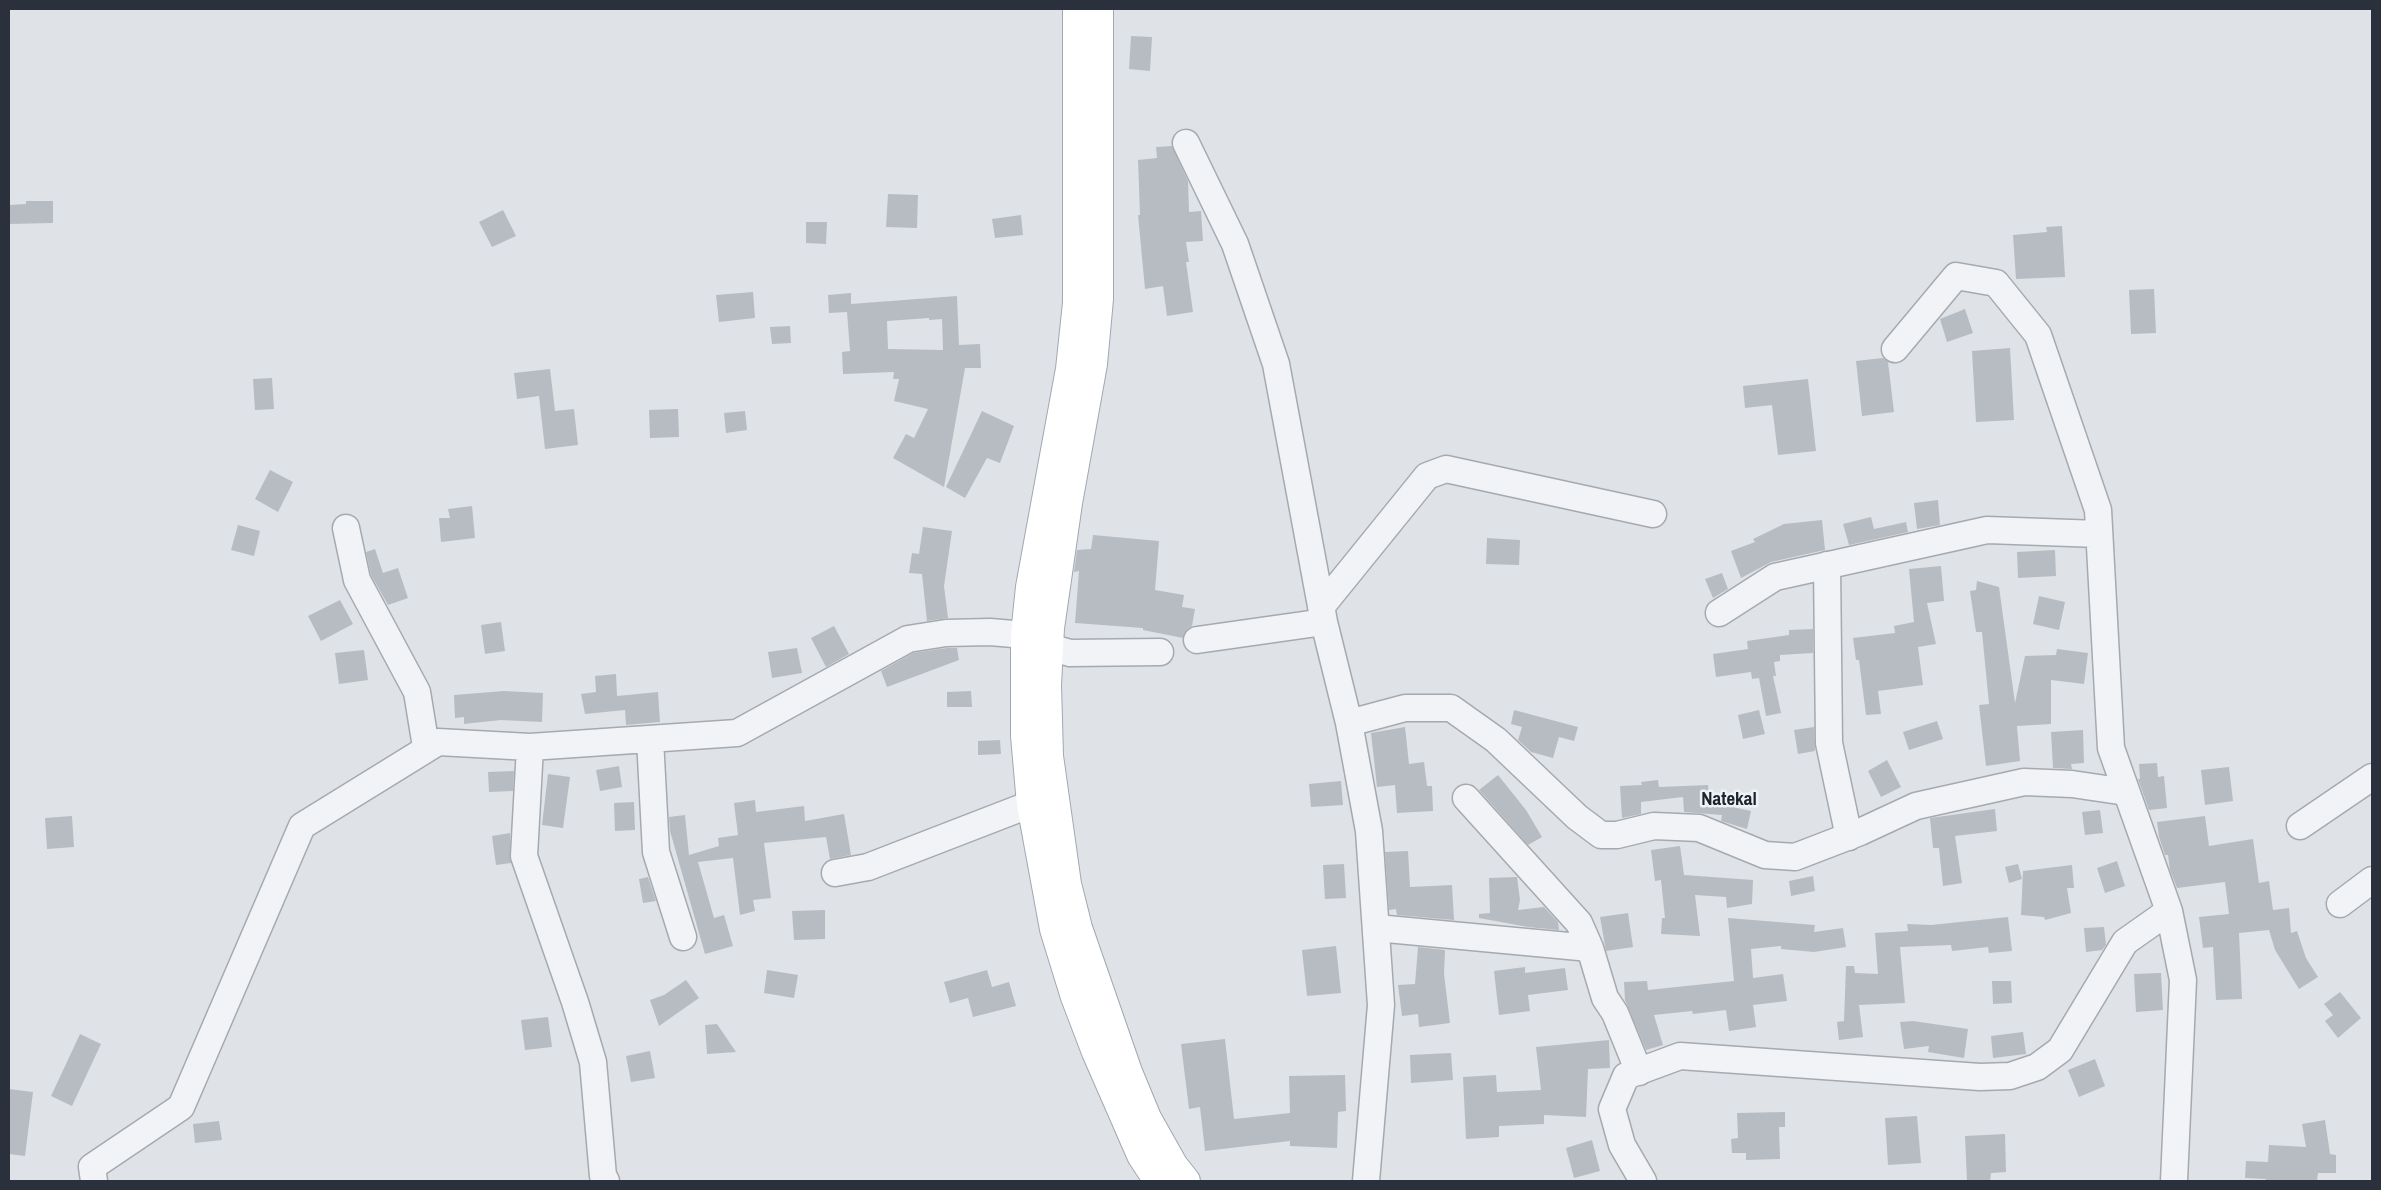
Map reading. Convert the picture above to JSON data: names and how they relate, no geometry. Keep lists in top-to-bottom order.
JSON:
{
  "districts": ["Natekal"]
}
